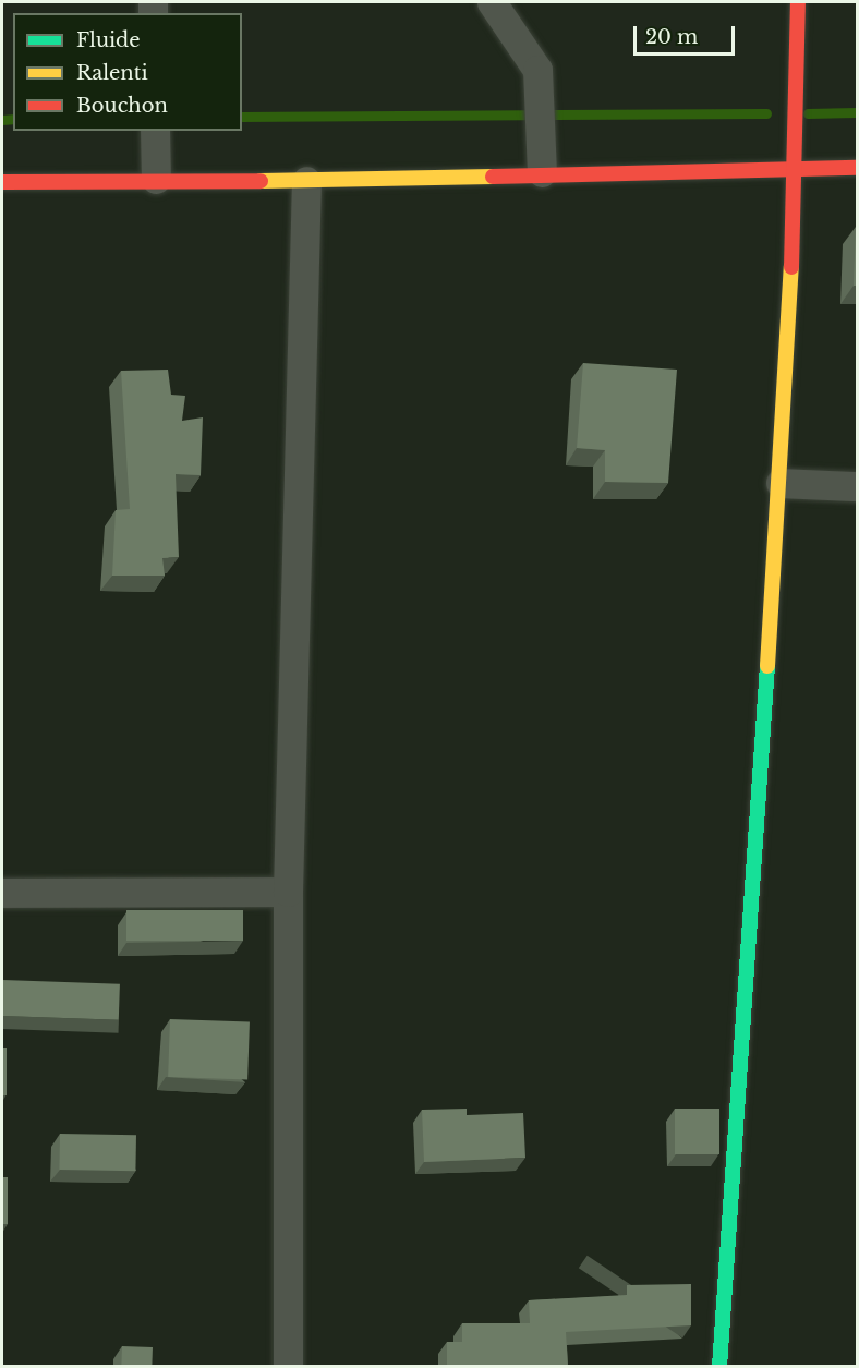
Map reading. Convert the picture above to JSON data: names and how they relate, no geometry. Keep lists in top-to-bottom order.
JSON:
{
  "legend": ["Fluide", "Ralenti", "Bouchon"],
  "scale_bar": "20 m"
}
